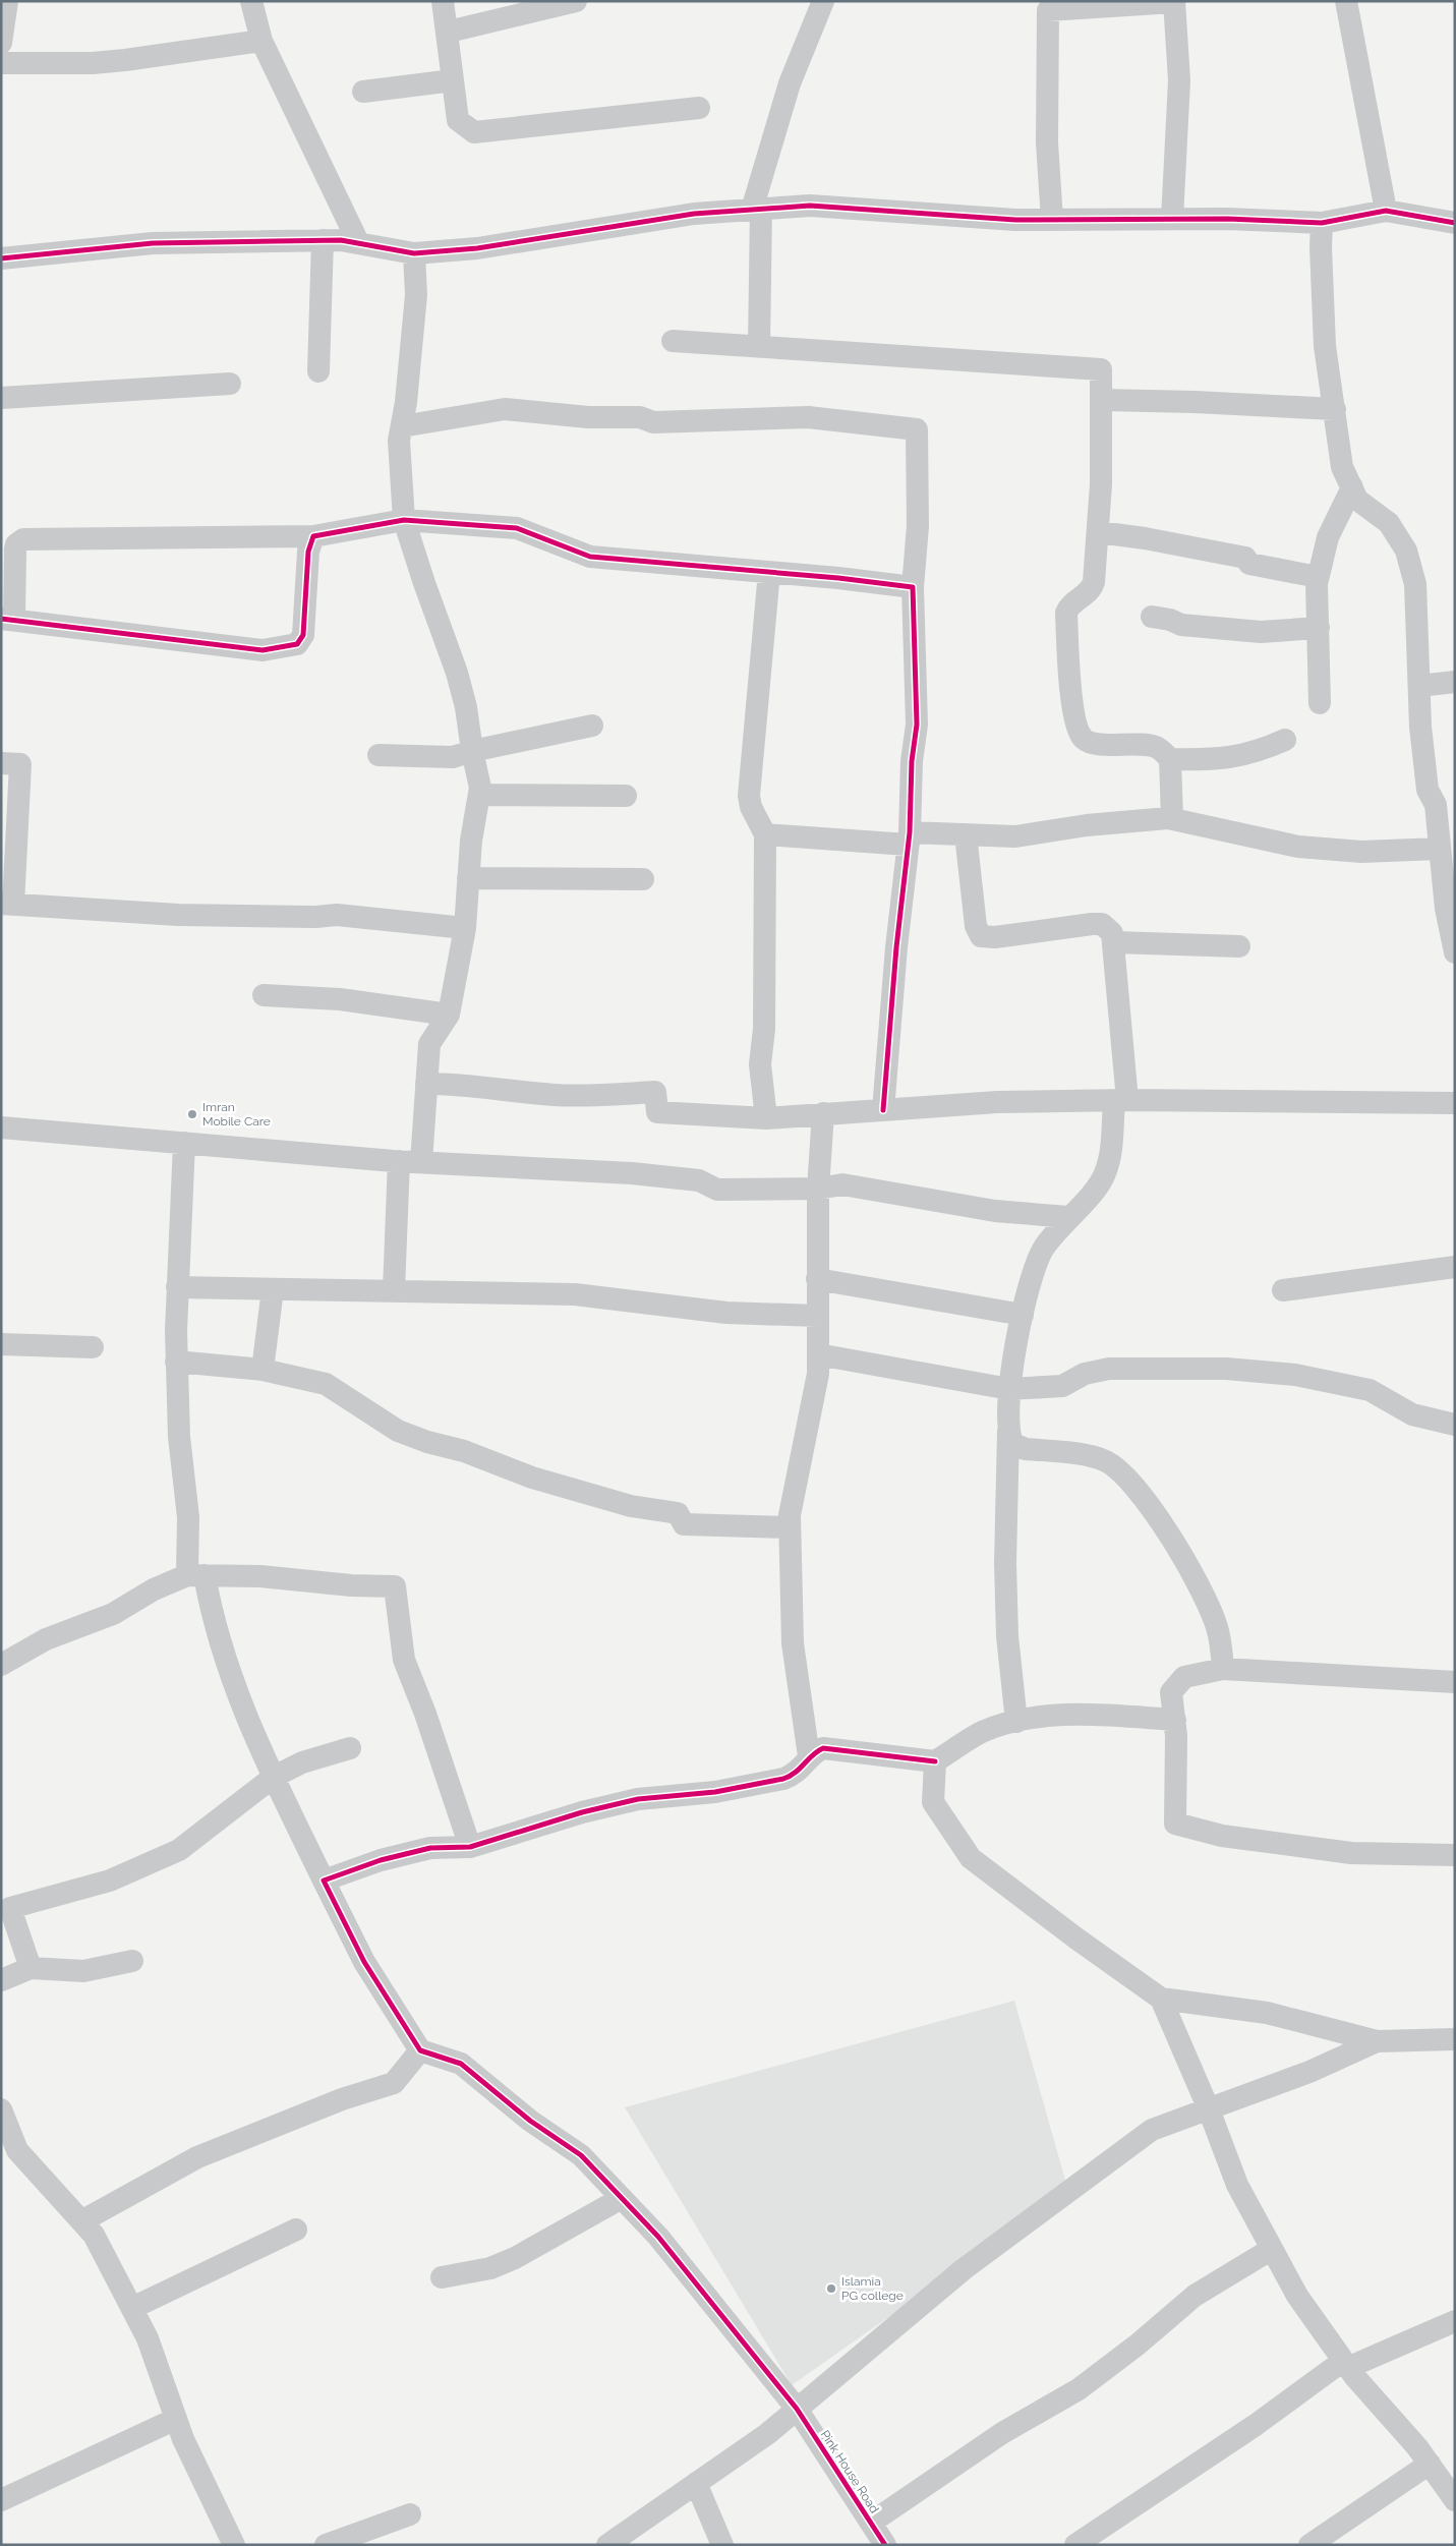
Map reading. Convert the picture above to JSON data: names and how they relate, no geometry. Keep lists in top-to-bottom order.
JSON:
{
  "streets": {
    "street": ["Pink House Road"]
  },
  "places": ["Imran Mobile Care", "Islamia PG college"]
}
